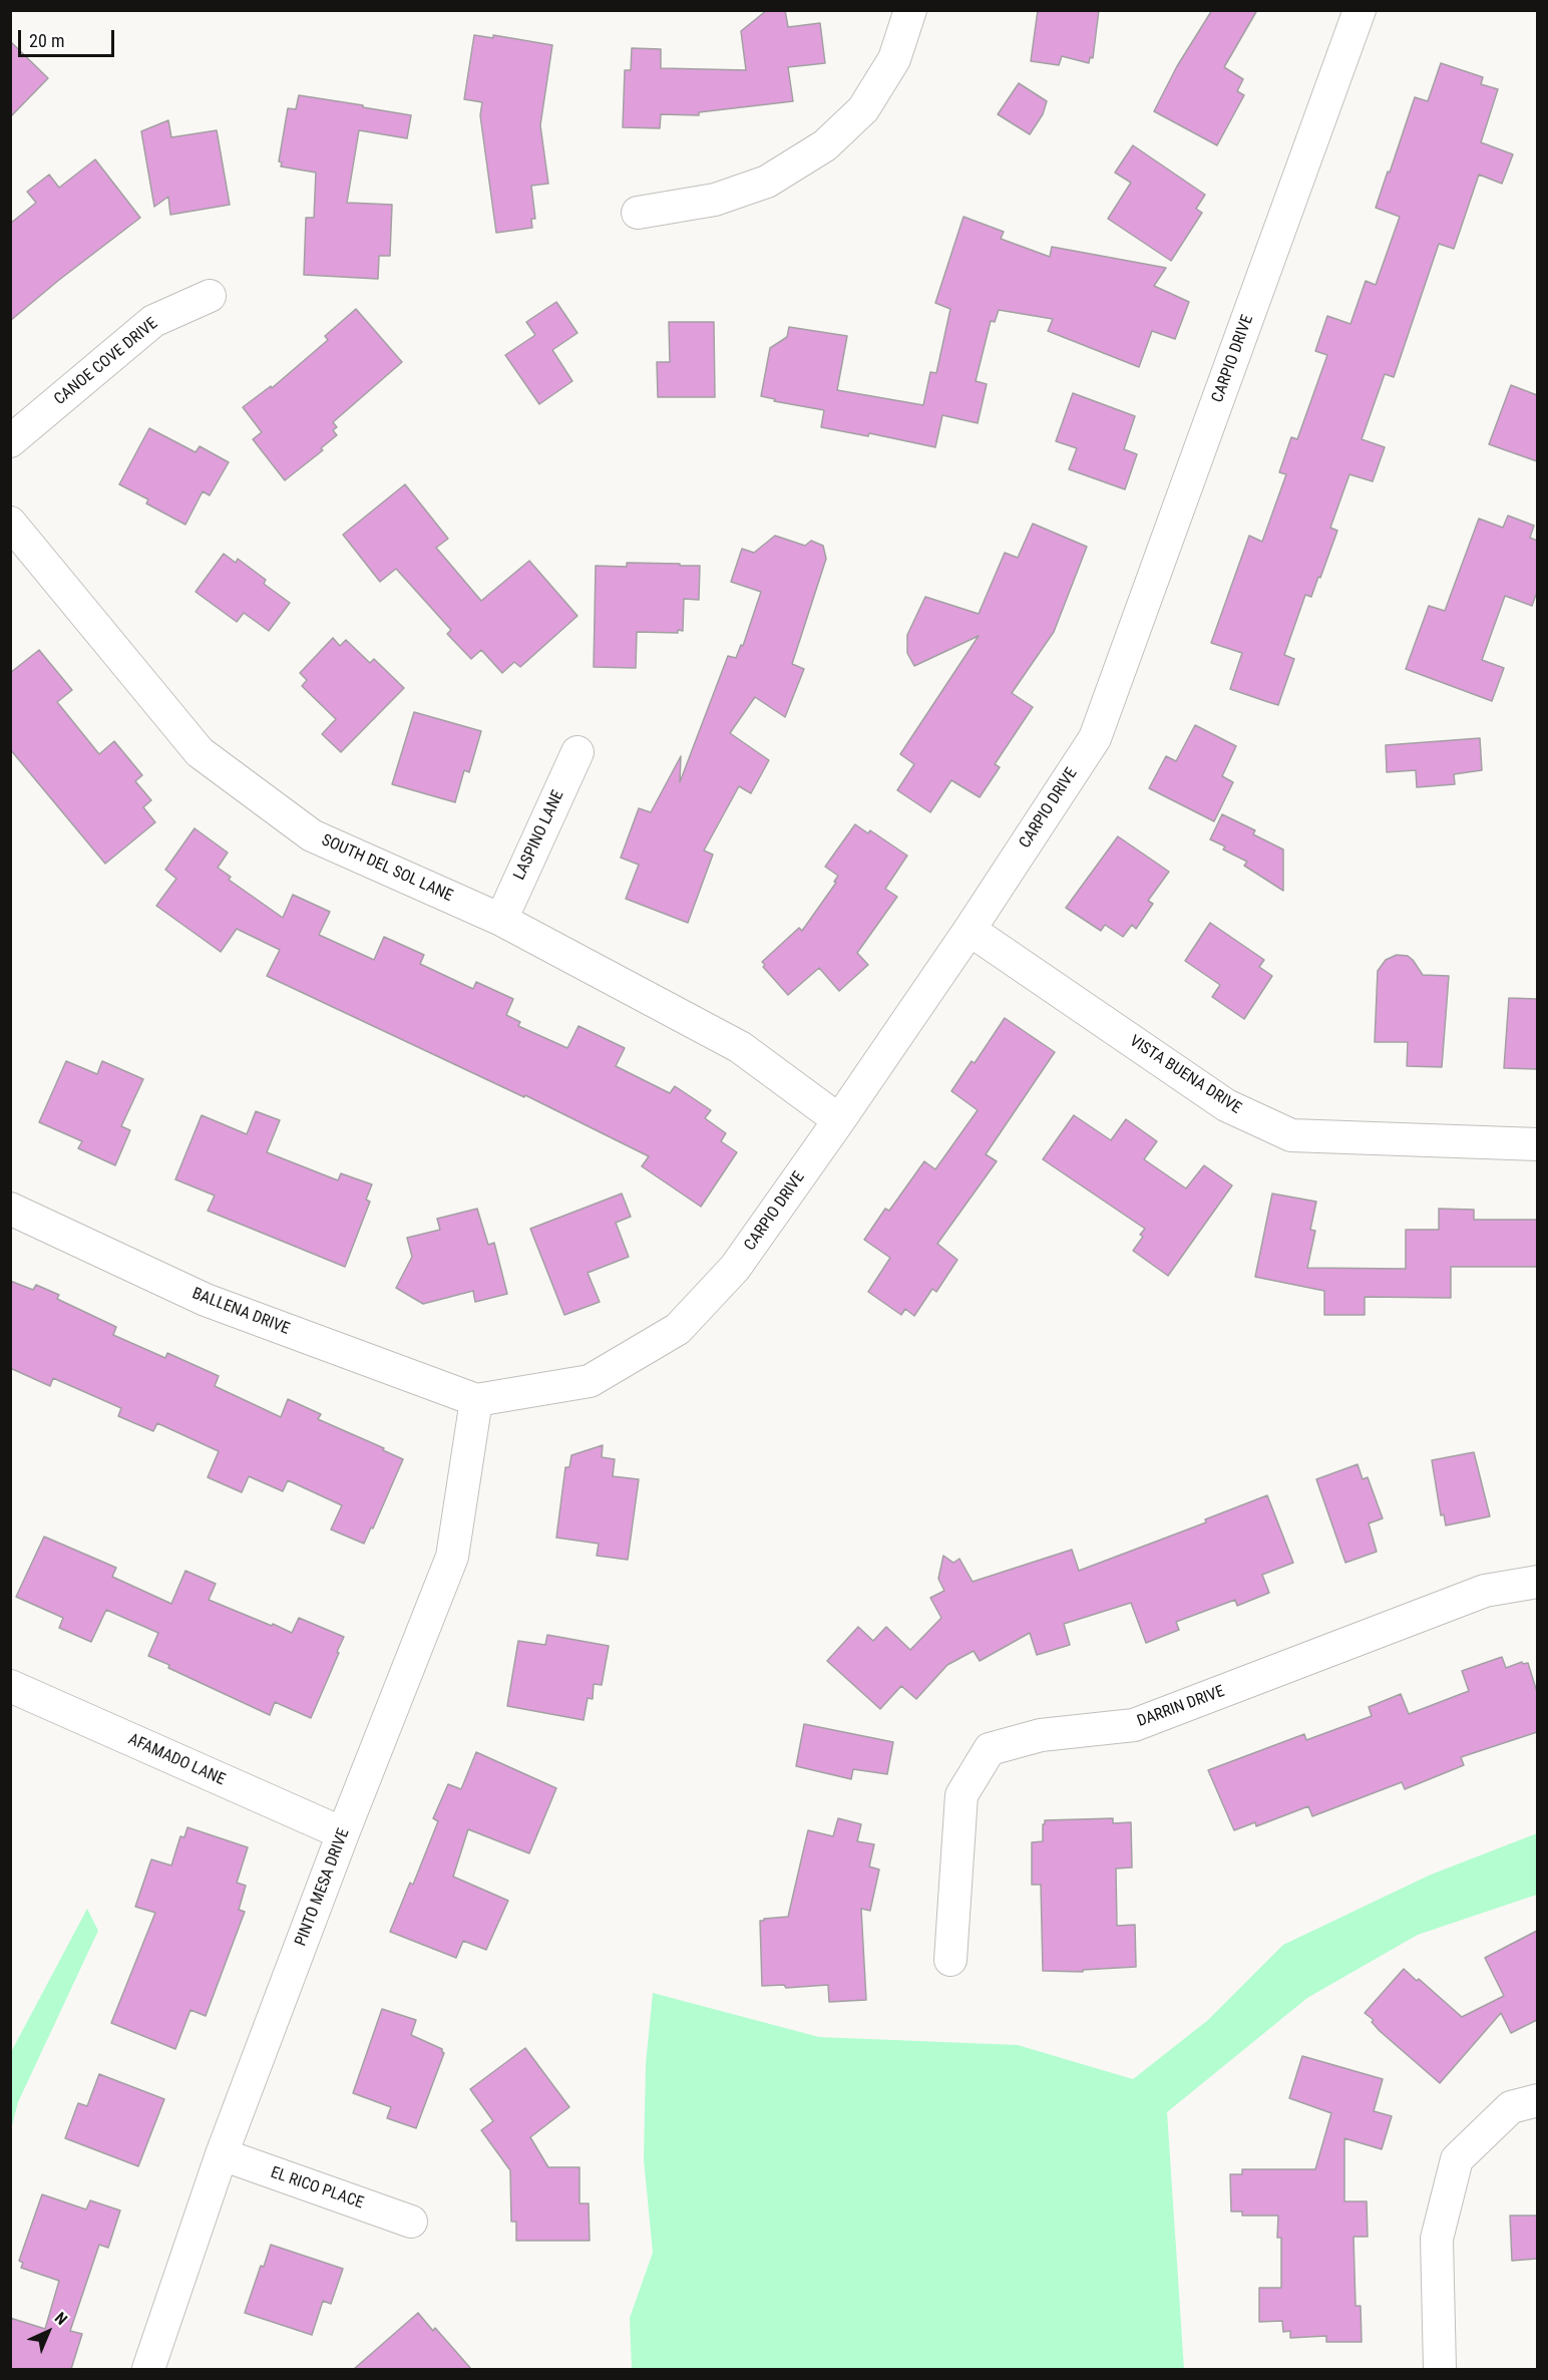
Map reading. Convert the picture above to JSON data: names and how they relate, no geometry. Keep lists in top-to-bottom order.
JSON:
{
  "streets": {
    "street": [
      "CARPIO DRIVE",
      "CANOE COVE DRIVE",
      "LASPINO LANE",
      "SOUTH DEL SOL LANE",
      "VISTA BUENA DRIVE",
      "BALLENA DRIVE",
      "DARRIN DRIVE",
      "AFAMADO LANE",
      "PINTO MESA DRIVE",
      "EL RICO PLACE"
    ]
  },
  "crossings": [
    ["CARPIO DRIVE", "SOUTH DEL SOL LANE"],
    ["CARPIO DRIVE", "VISTA BUENA DRIVE"],
    ["CARPIO DRIVE", "BALLENA DRIVE"],
    ["CARPIO DRIVE", "PINTO MESA DRIVE"],
    ["LASPINO LANE", "SOUTH DEL SOL LANE"],
    ["BALLENA DRIVE", "PINTO MESA DRIVE"],
    ["AFAMADO LANE", "PINTO MESA DRIVE"],
    ["PINTO MESA DRIVE", "EL RICO PLACE"]
  ],
  "scale_bar": "20 m",
  "north": "top right"
}
